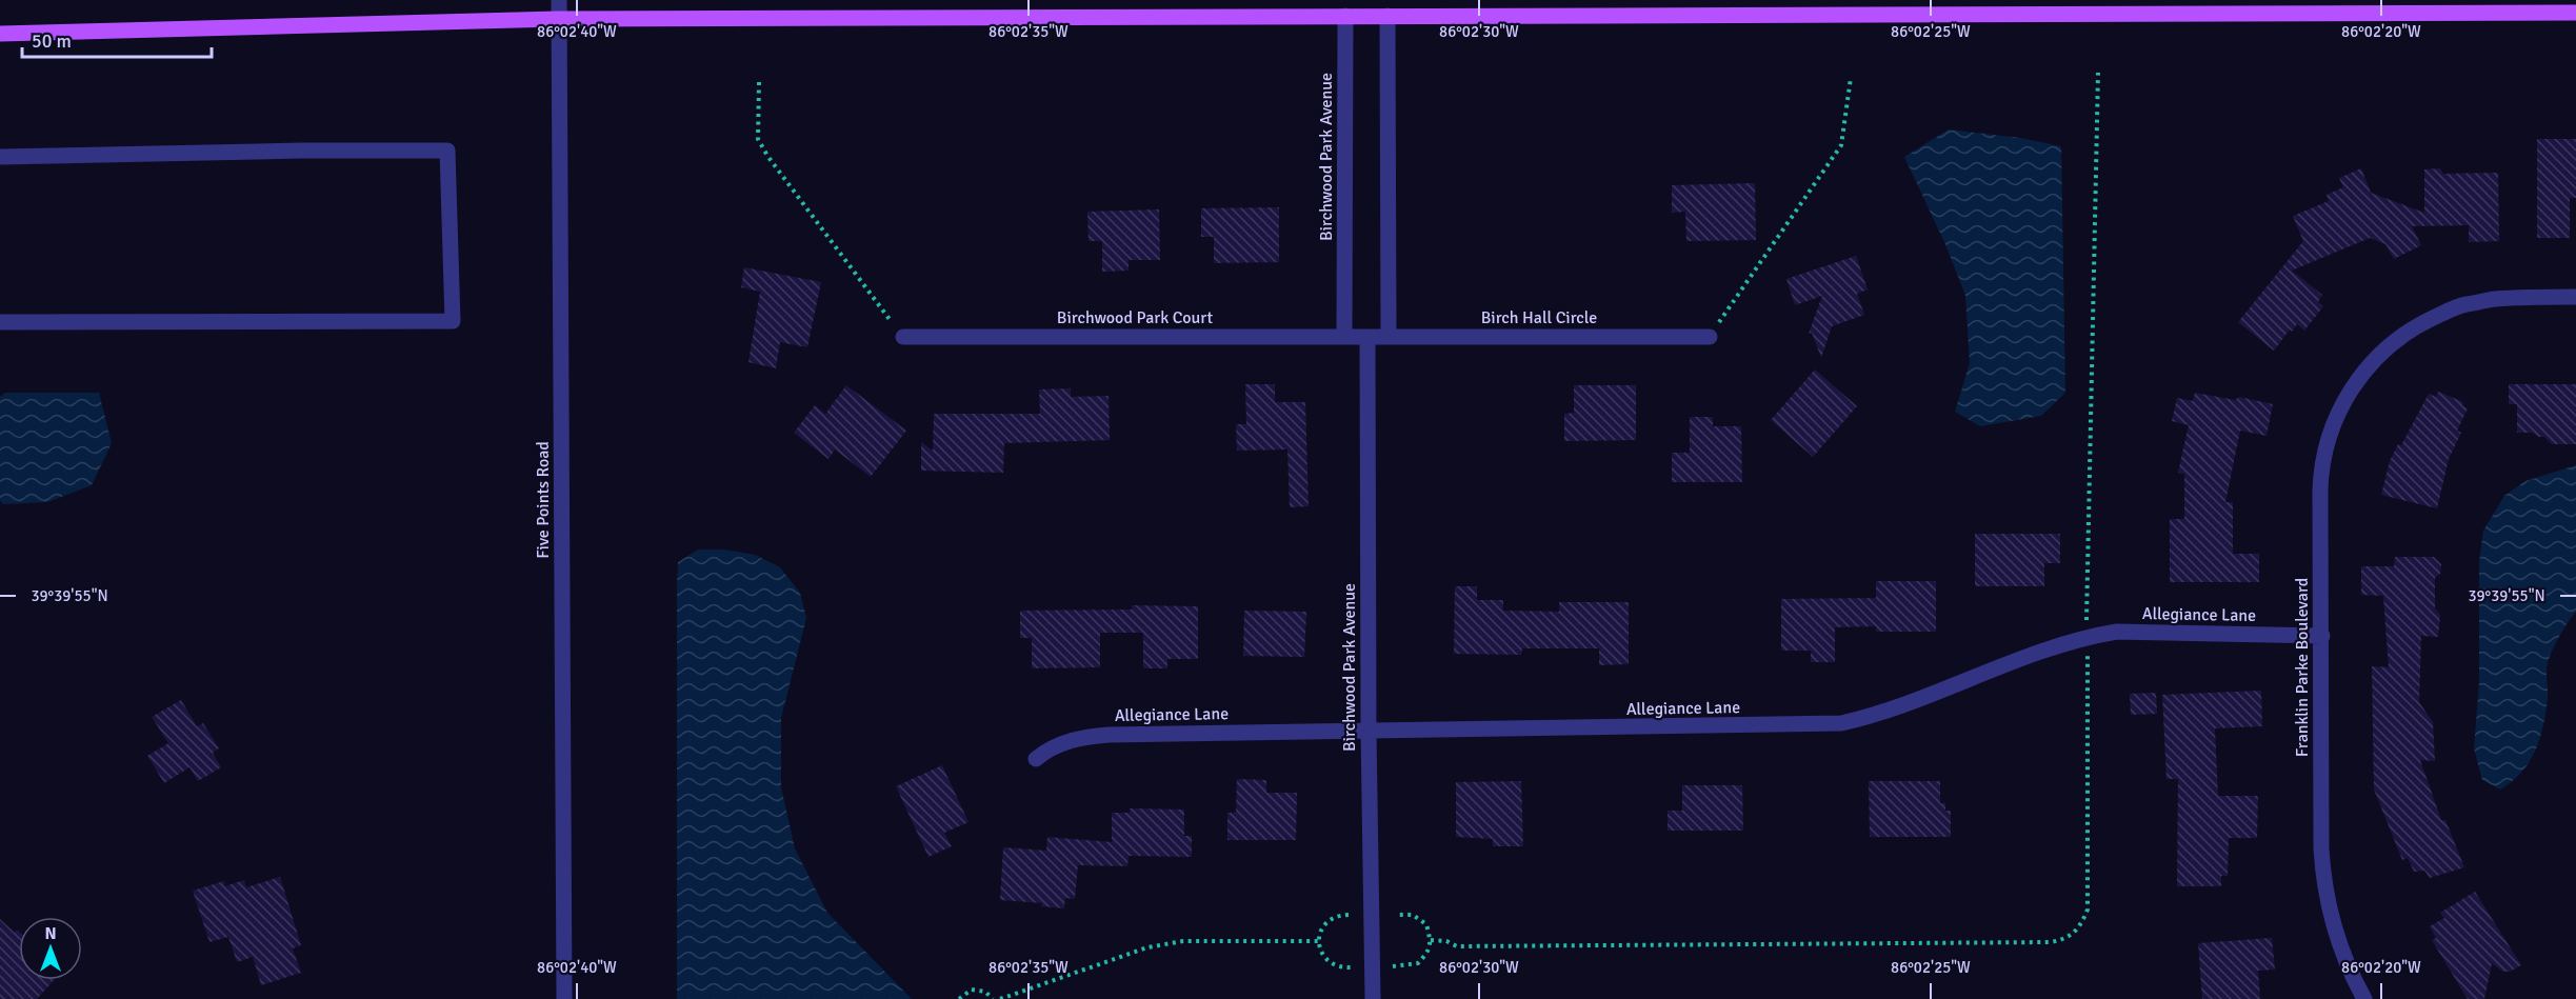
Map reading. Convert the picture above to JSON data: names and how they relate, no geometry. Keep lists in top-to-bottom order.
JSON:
{
  "streets": {
    "street": [
      "Birchwood Park Avenue",
      "Birchwood Park Court",
      "Birch Hall Circle",
      "Five Points Road",
      "Allegiance Lane",
      "Franklin Parke Boulevard"
    ]
  },
  "crossings": [
    ["Birchwood Park Avenue", "Birchwood Park Court"],
    ["Birchwood Park Avenue", "Birch Hall Circle"],
    ["Birchwood Park Avenue", "Allegiance Lane"],
    ["Birchwood Park Court", "Birch Hall Circle"],
    ["Allegiance Lane", "Franklin Parke Boulevard"]
  ],
  "scale_bar": "50 m",
  "north": "top",
  "coordinates": [
    "86°02'40\"W",
    "86°02'35\"W",
    "86°02'30\"W",
    "86°02'25\"W",
    "86°02'20\"W",
    "39°39'55\"N"
  ]
}
